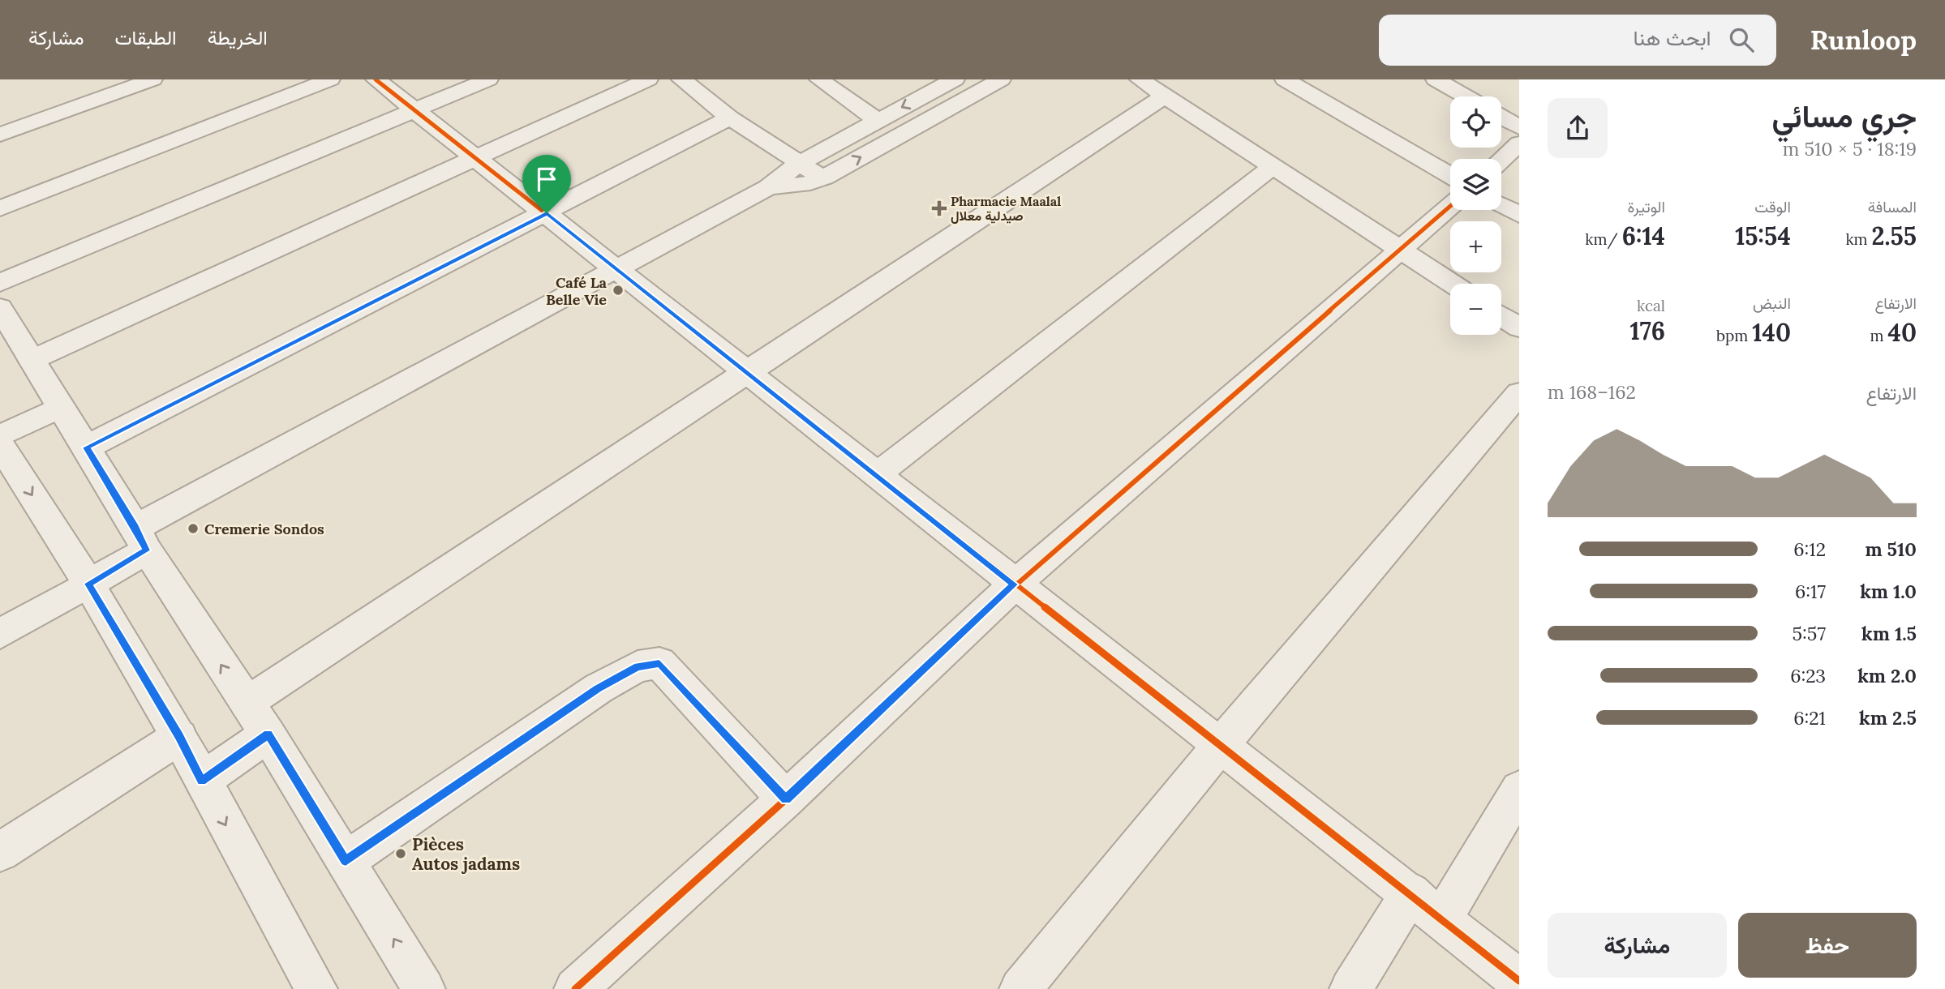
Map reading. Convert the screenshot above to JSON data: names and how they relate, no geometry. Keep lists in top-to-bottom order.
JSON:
{
  "places": {
    "health": ["Pharmacie Maalal صيدلية معلال"],
    "other": ["Café La Belle Vie", "Cremerie Sondos", "Pièces Autos jadams"]
  },
  "page": {
    "header": "Runloop",
    "search": "ابحث هنا",
    "nav": ["الخريطة", "الطبقات", "مشاركة"],
    "heading": ["جري مسائي", "18:19 · 5 × 510 m"],
    "map_buttons": ["+", "−"],
    "stats": [
      ["المسافة", "2.55 km"],
      ["الوقت", "15:54"],
      ["الوتيرة", "6:14 /km"],
      ["الارتفاع", "40 m"],
      ["النبض", "140 bpm"],
      ["kcal", "176"]
    ],
    "chart": ["الارتفاع", "162–168 m"],
    "list": [
      {
        "name": "510 m",
        "note": "6:12"
      },
      {
        "name": "1.0 km",
        "note": "6:17"
      },
      {
        "name": "1.5 km",
        "note": "5:57"
      },
      {
        "name": "2.0 km",
        "note": "6:23"
      },
      {
        "name": "2.5 km",
        "note": "6:21"
      }
    ],
    "buttons": ["حفظ", "مشاركة"]
  }
}
